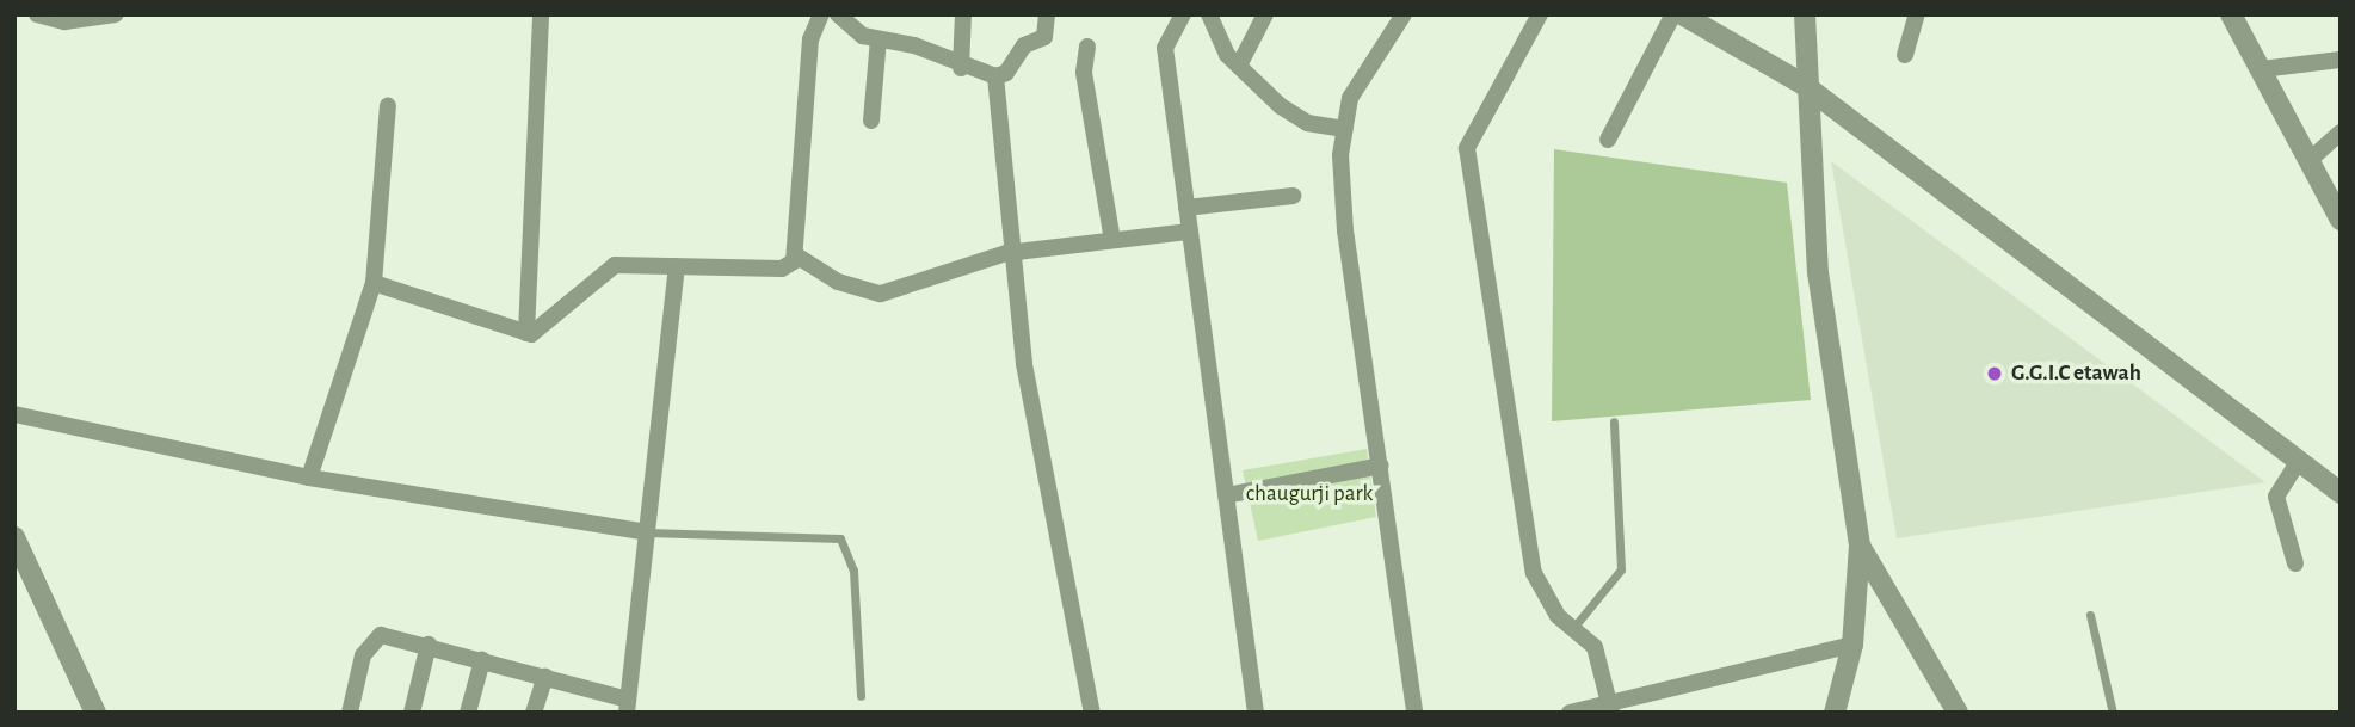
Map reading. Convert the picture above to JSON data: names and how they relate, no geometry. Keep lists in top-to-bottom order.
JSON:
{
  "parks": ["chaugurji park"],
  "places": ["G.G.I.C etawah"]
}
